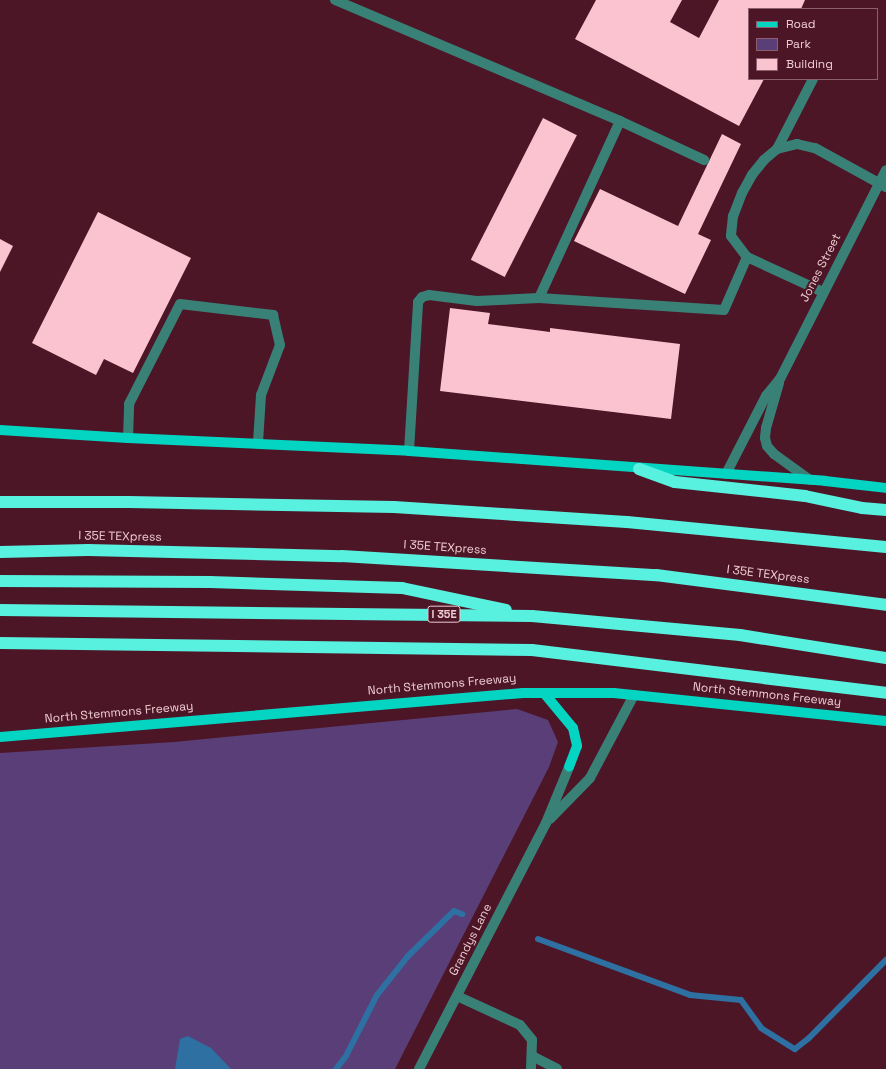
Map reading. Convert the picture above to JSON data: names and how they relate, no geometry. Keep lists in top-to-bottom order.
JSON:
{
  "streets": {
    "highway": ["I 35E TEXpress", "I 35E"],
    "main road": ["North Stemmons Freeway"],
    "street": ["Jones Street", "Grandys Lane"]
  },
  "crossings": [
    ["North Stemmons Freeway", "Grandys Lane"]
  ],
  "legend": ["Road", "Park", "Building"]
}
